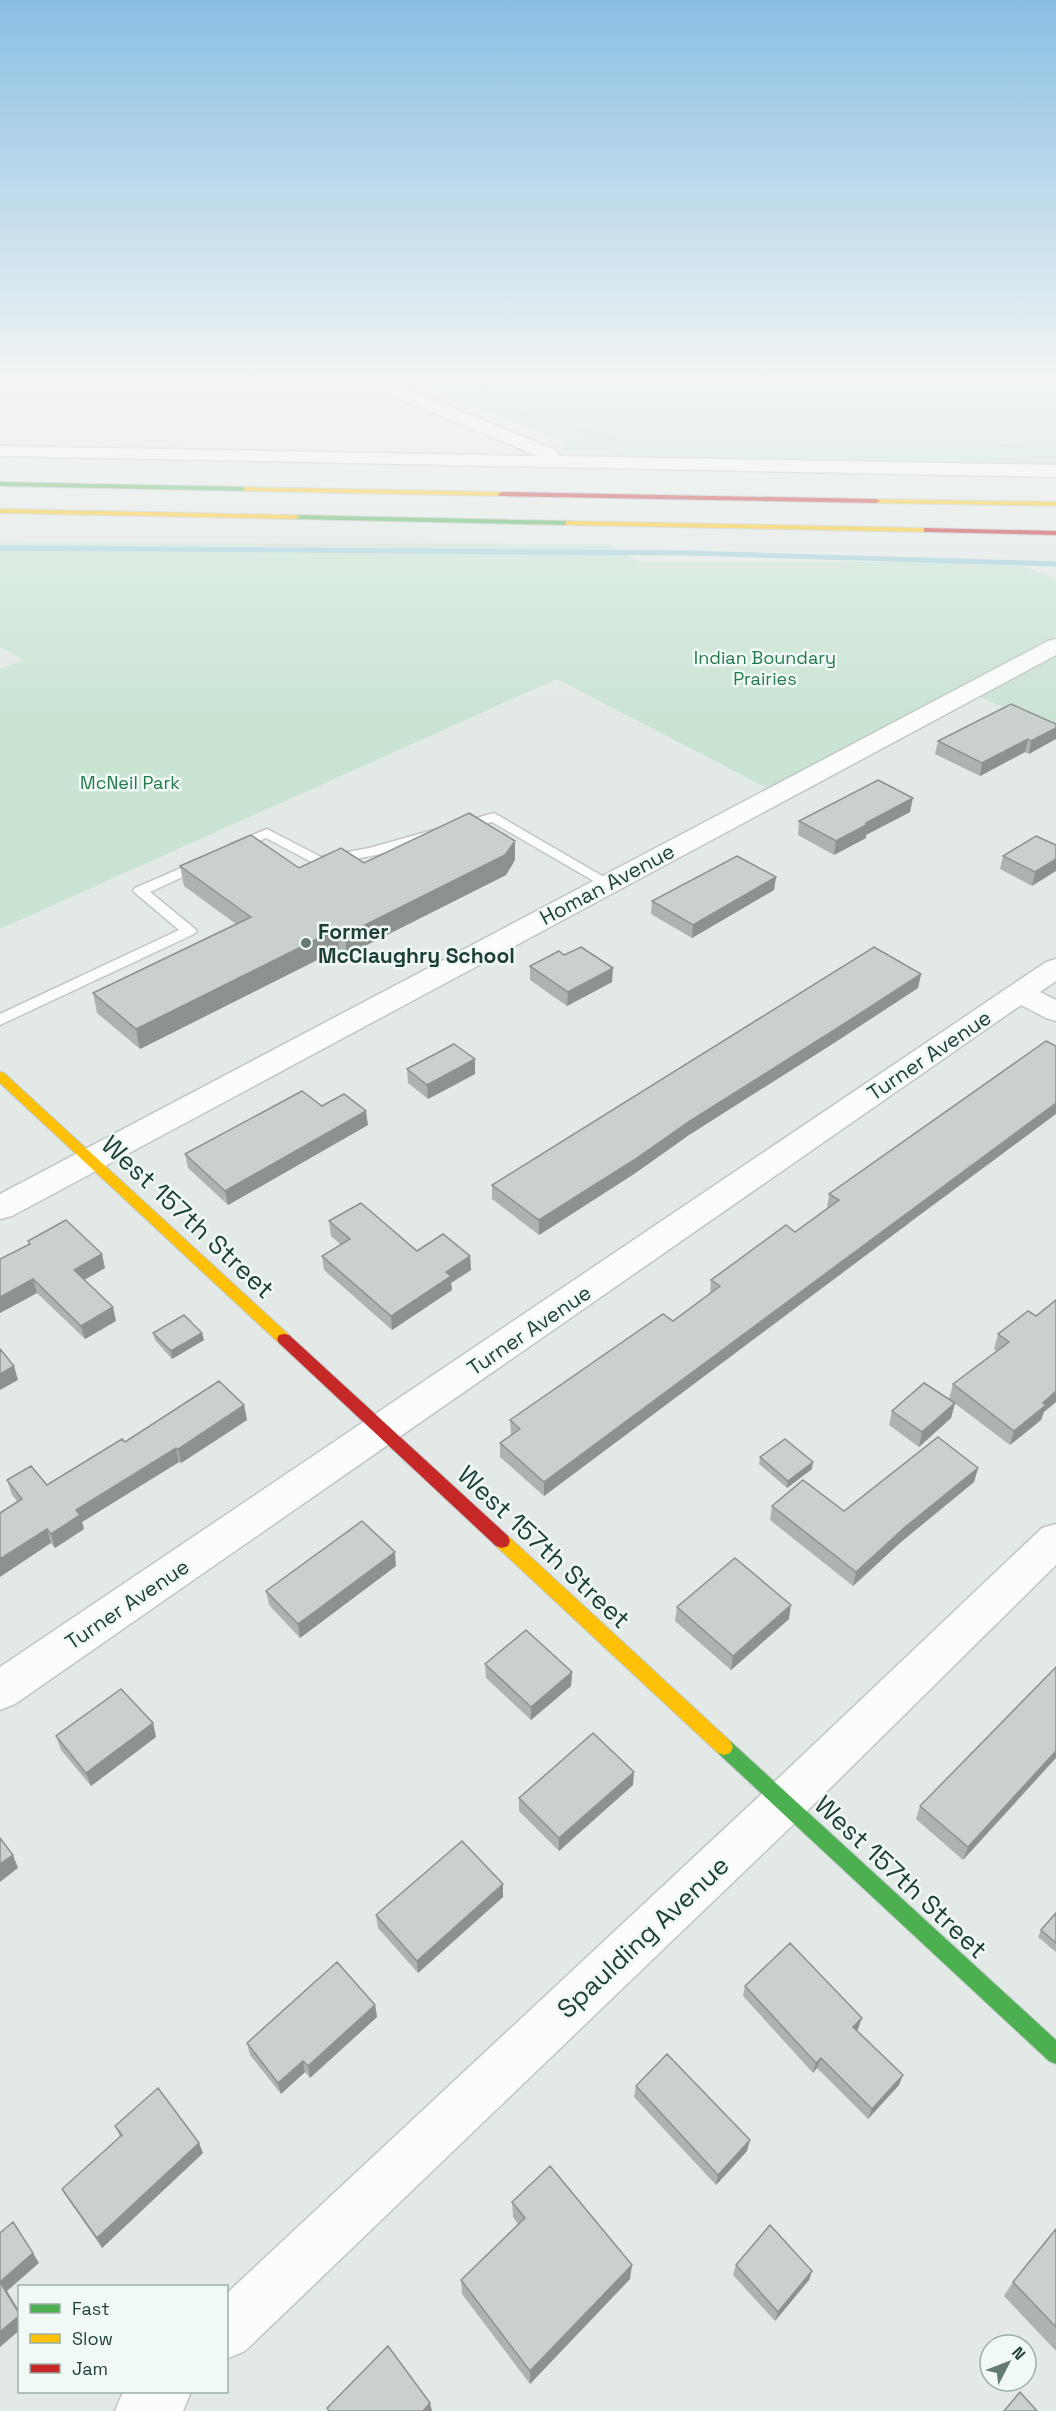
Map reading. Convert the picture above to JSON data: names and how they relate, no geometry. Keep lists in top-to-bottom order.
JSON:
{
  "streets": {
    "main road": ["West 157th Street"],
    "street": ["Homan Avenue", "Turner Avenue", "Spaulding Avenue"]
  },
  "crossings": [
    ["Homan Avenue", "West 157th Street"],
    ["Turner Avenue", "West 157th Street"],
    ["West 157th Street", "Spaulding Avenue"]
  ],
  "parks": ["Indian Boundary Prairies", "McNeil Park"],
  "places": ["Former McClaughry School"],
  "legend": ["Fast", "Slow", "Jam"],
  "north": "top right"
}
